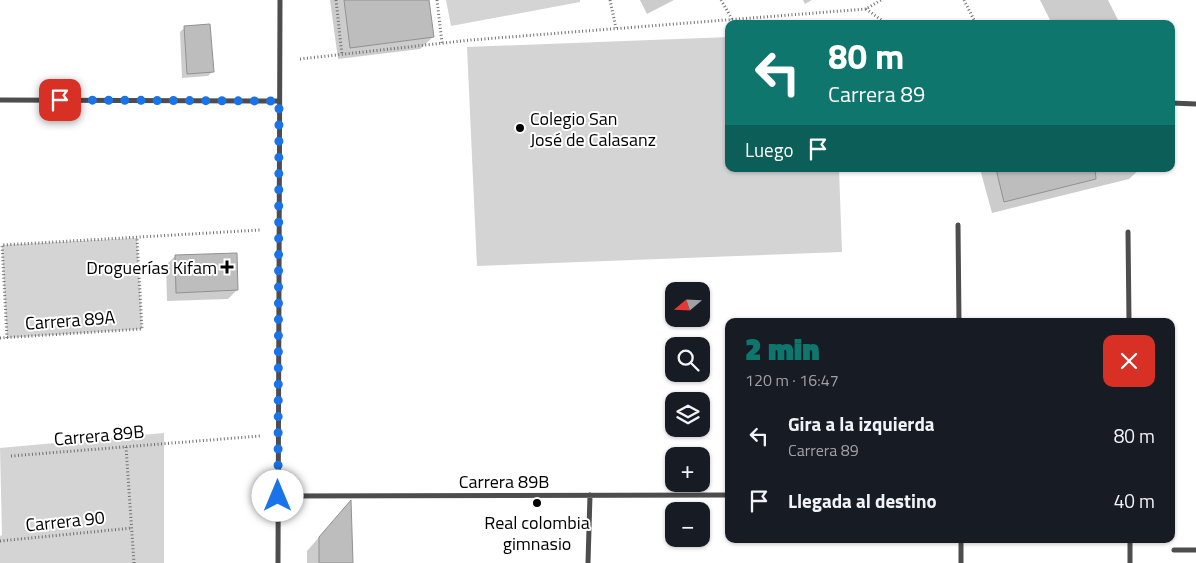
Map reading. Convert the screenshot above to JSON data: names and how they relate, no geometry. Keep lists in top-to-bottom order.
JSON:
{
  "streets": {
    "street": ["Carrera 89B"],
    "path": ["Carrera 89A", "Carrera 90"]
  },
  "places": {
    "other": ["Colegio San José de Calasanz", "Real colombia gimnasio"],
    "health": ["Droguerías Kifam"]
  },
  "north": "left",
  "page": {
    "turn": ["80 m", "Carrera 89"],
    "then": "Luego",
    "map_buttons": ["+", "−"],
    "heading": ["2 min", "120 m · 16:47"],
    "list": [
      {
        "name": "Gira a la izquierda",
        "note": "Carrera 89",
        "value": "80 m"
      },
      {
        "name": "Llegada al destino",
        "value": "40 m"
      }
    ]
  }
}
